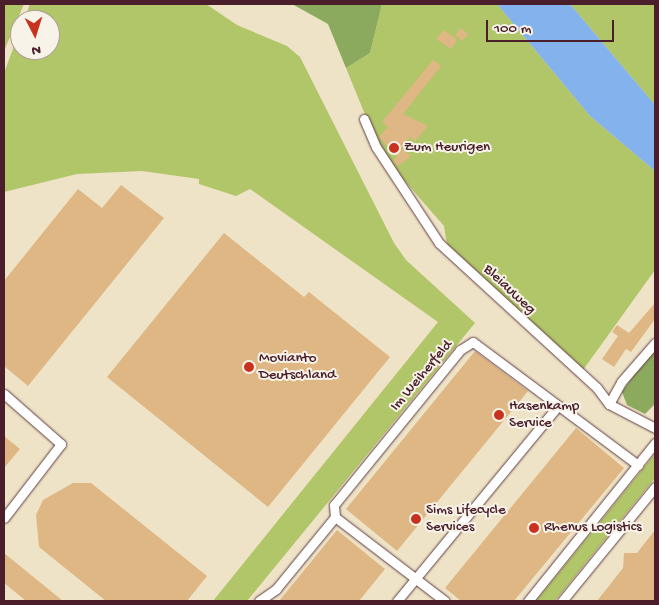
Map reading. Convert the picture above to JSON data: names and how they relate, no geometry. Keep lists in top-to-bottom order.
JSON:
{
  "streets": {
    "street": ["Bleiauweg", "Im Weiherfeld"]
  },
  "places": [
    "Zum Heurigen",
    "Movianto Deutschland",
    "Hasenkamp Service",
    "Sims Lifecycle Services",
    "Rhenus Logistics"
  ],
  "scale_bar": "100 m",
  "north": "bottom"
}
